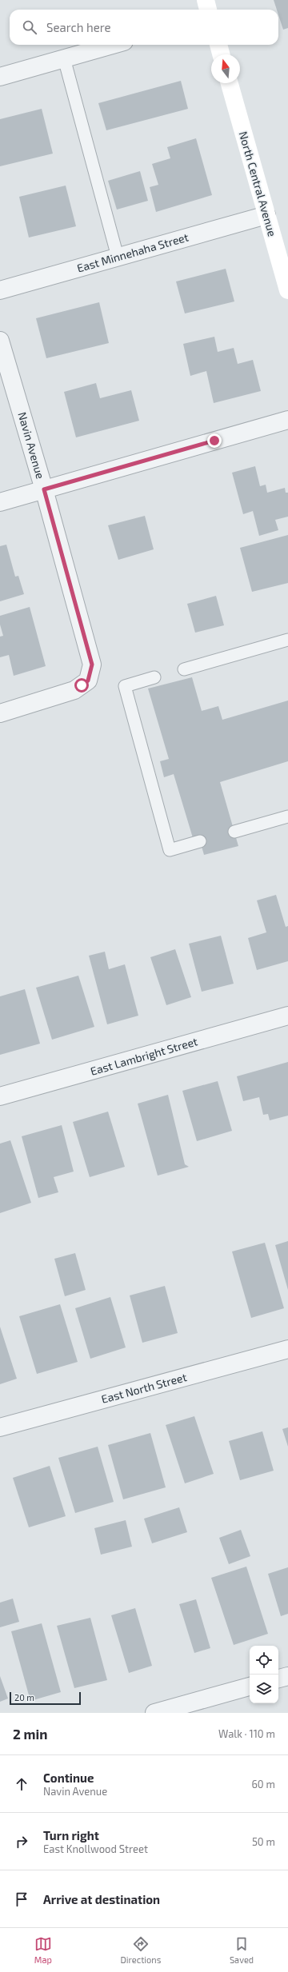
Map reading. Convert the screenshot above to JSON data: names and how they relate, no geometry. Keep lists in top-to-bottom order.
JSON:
{
  "streets": {
    "street": [
      "North Central Avenue",
      "East Minnehaha Street",
      "Navin Avenue",
      "East Lambright Street",
      "East North Street"
    ]
  },
  "crossings": [
    ["North Central Avenue", "East Minnehaha Street"]
  ],
  "scale_bar": "20 m",
  "north": "top",
  "page": {
    "search": "Search here",
    "scale": "20 m",
    "heading": ["2 min", "Walk · 110 m"],
    "list": [
      ["Continue", "Navin Avenue", "60 m"],
      ["Turn right", "East Knollwood Street", "50 m"],
      "Arrive at destination"
    ],
    "nav": ["Map", "Directions", "Saved"]
  }
}
